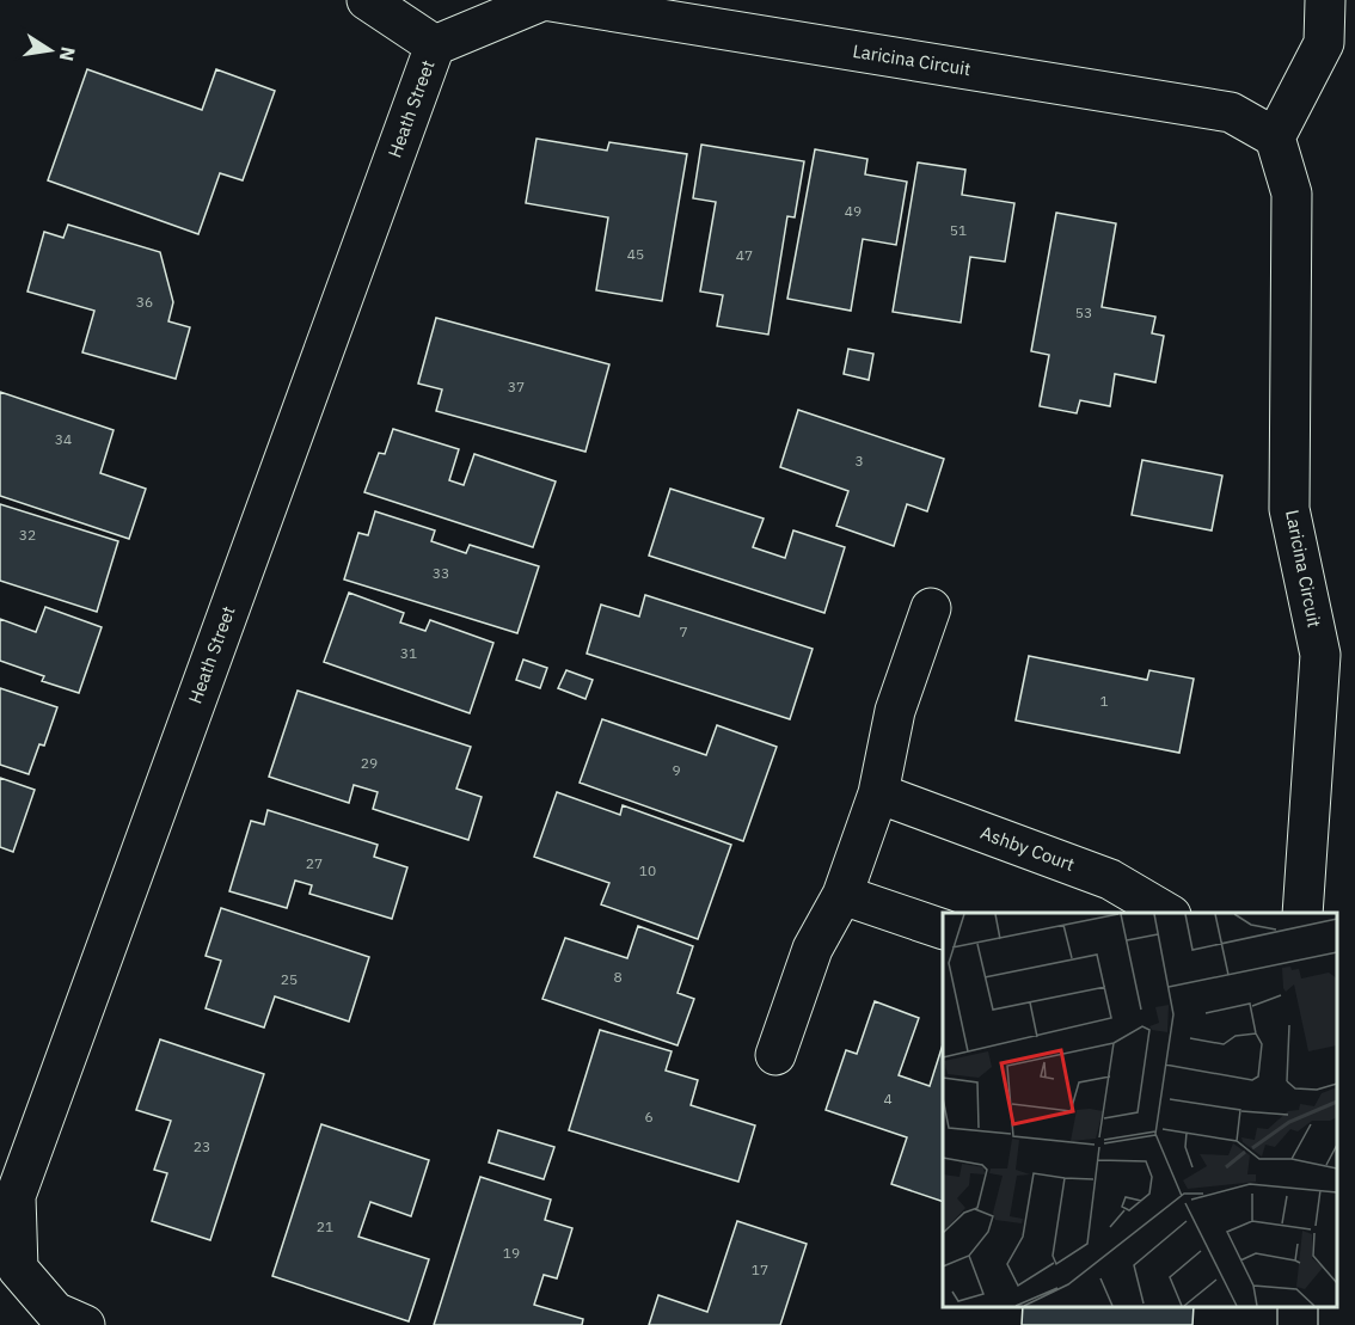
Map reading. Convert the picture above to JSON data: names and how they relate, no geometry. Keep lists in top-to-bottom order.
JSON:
{
  "streets": {
    "street": ["Laricina Circuit", "Heath Street", "Ashby Court"]
  },
  "crossings": [
    ["Laricina Circuit", "Heath Street"]
  ],
  "house_numbers": [
    "49",
    "51",
    "45",
    "47",
    "36",
    "53",
    "37",
    "34",
    "3",
    "32",
    "33",
    "7",
    "31",
    "1",
    "29",
    "9",
    "27",
    "10",
    "8",
    "25",
    "4",
    "6",
    "23",
    "21",
    "19",
    "17"
  ],
  "north": "right"
}
